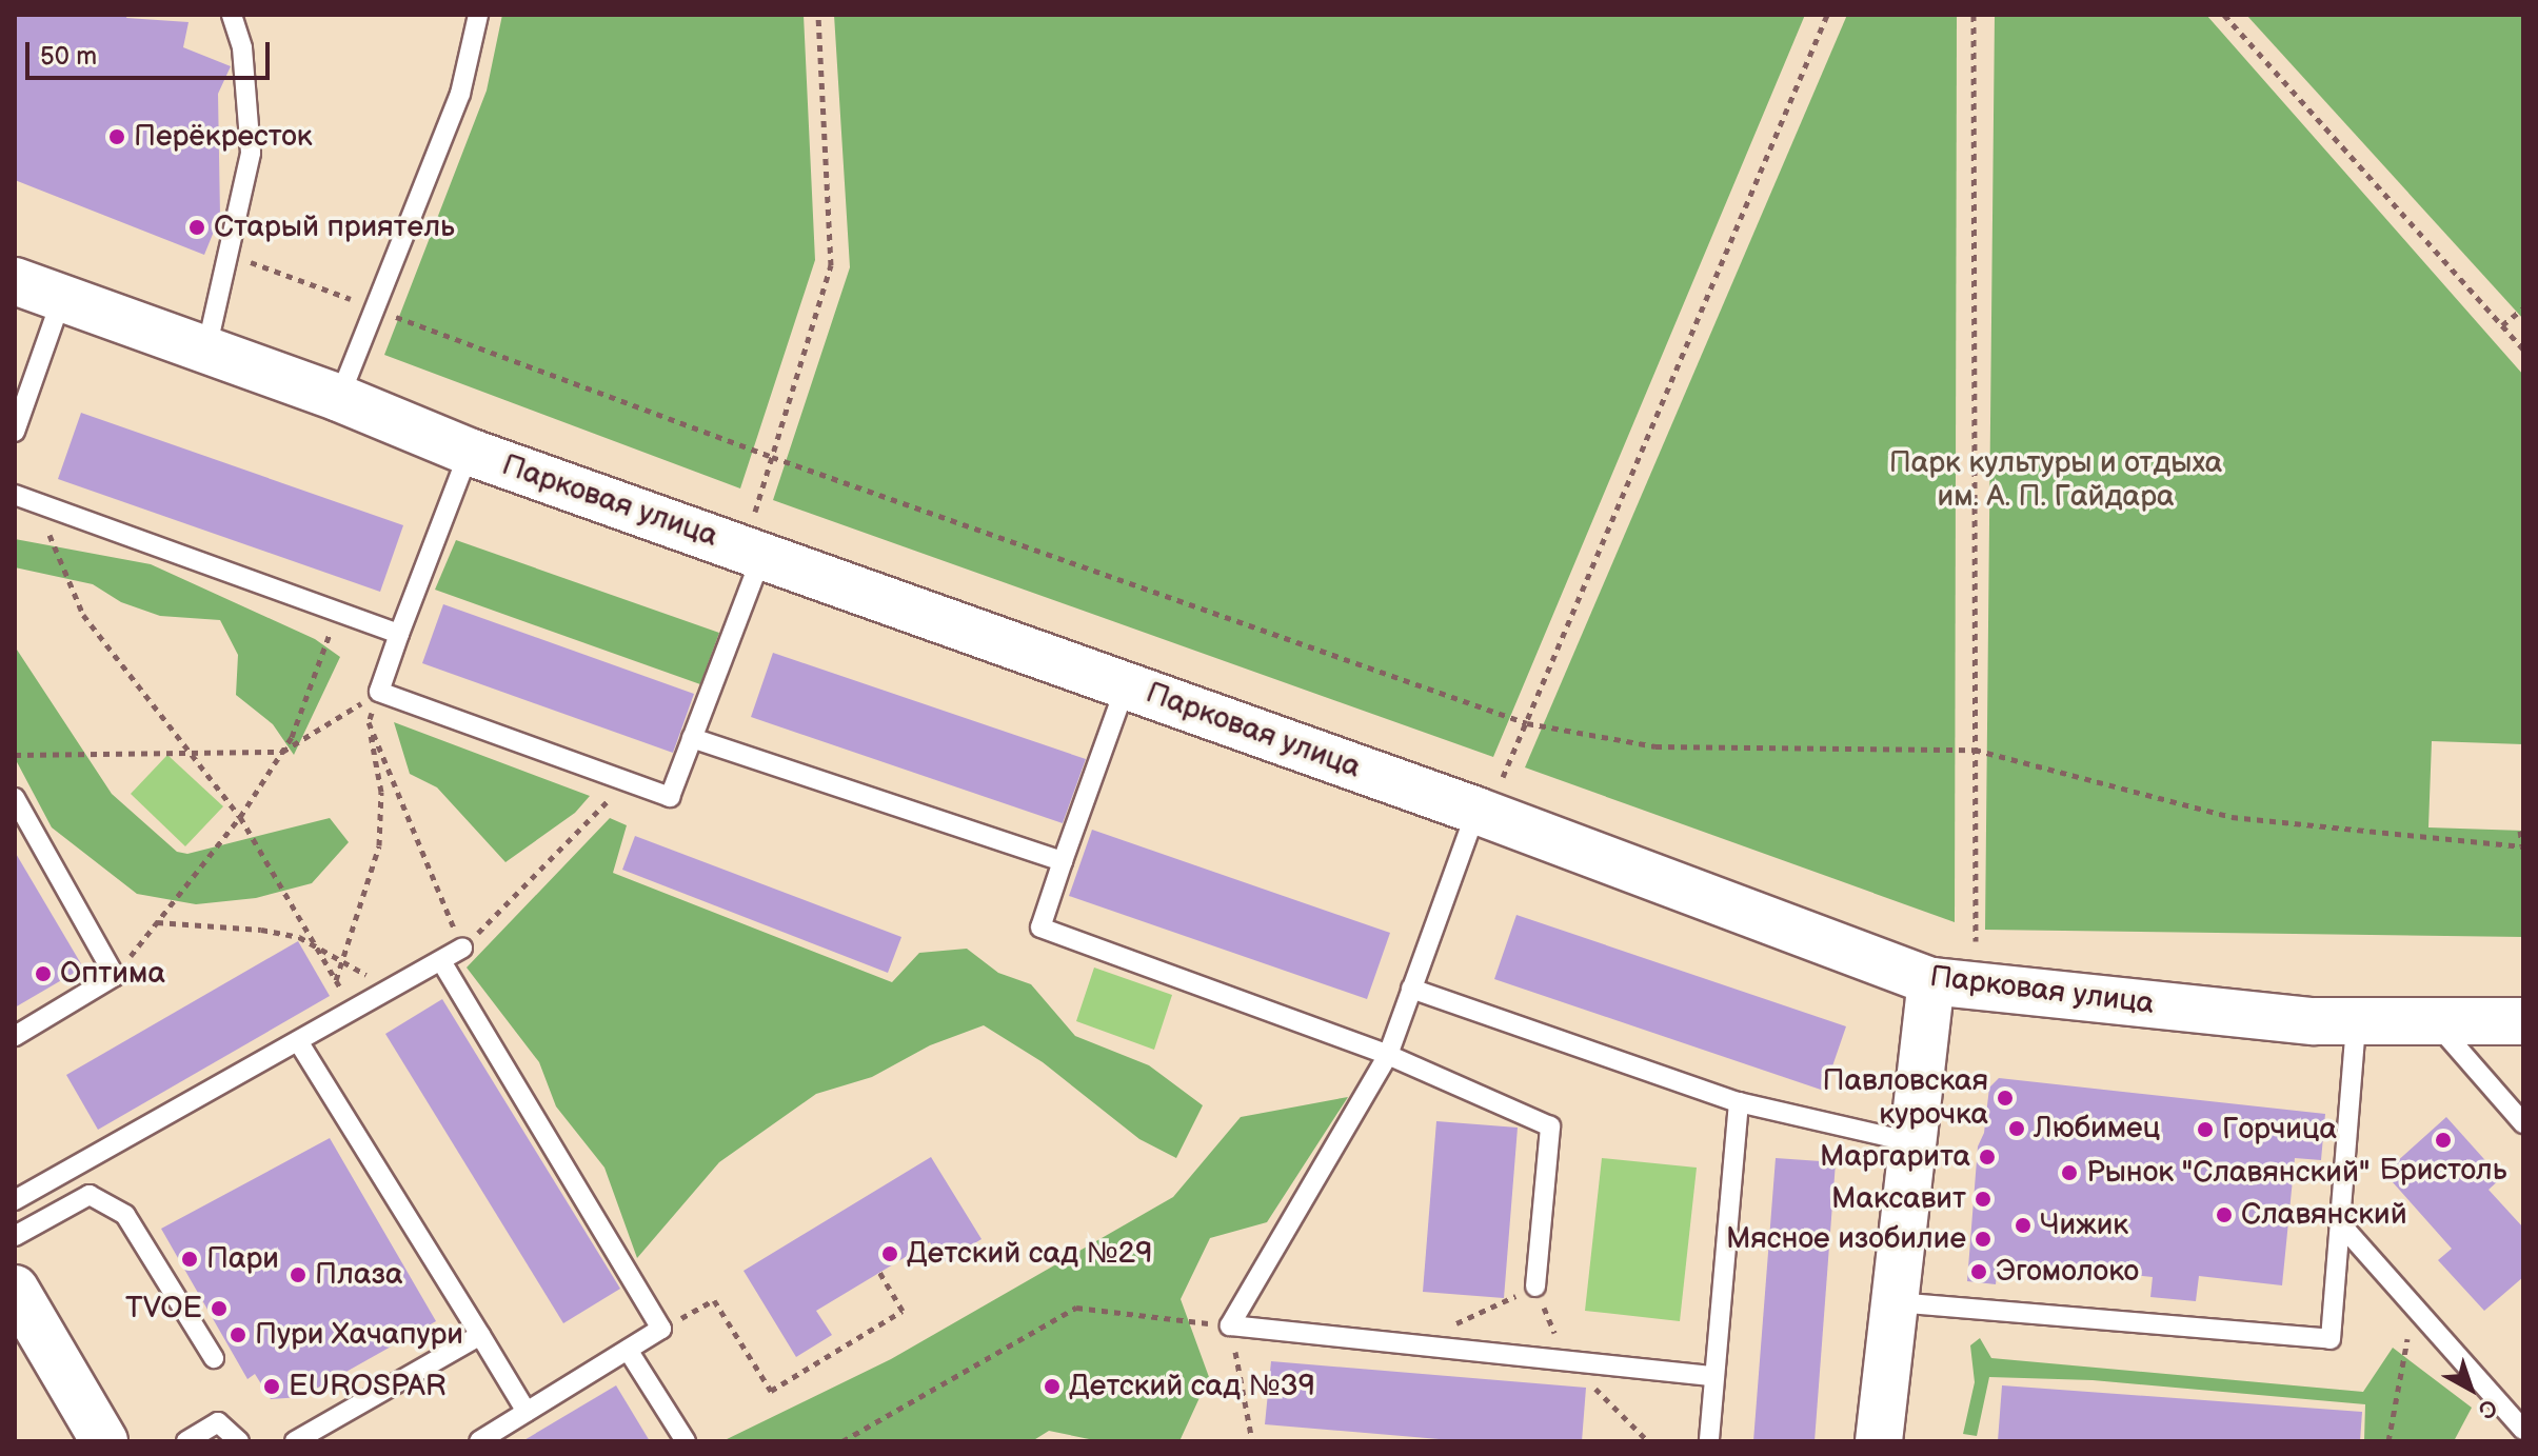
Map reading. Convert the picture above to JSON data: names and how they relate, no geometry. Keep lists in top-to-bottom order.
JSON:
{
  "streets": {
    "street": ["Парковая улица"]
  },
  "parks": ["Парк культуры и отдыха им. А. П. Гайдара"],
  "places": [
    "Перёкресток",
    "Старый приятель",
    "Оптима",
    "Павловская курочка",
    "Любимец",
    "Горчица",
    "Бристоль",
    "Маргарита",
    "Рынок \"Славянский\"",
    "Максавит",
    "Славянский",
    "Чижик",
    "Мясное изобилие",
    "Детский сад №29",
    "Пари",
    "Эгомолоко",
    "Плаза",
    "TVOE",
    "Пури Хачапури",
    "EUROSPAR",
    "Детский сад №39"
  ],
  "scale_bar": "50 m",
  "north": "bottom right"
}
